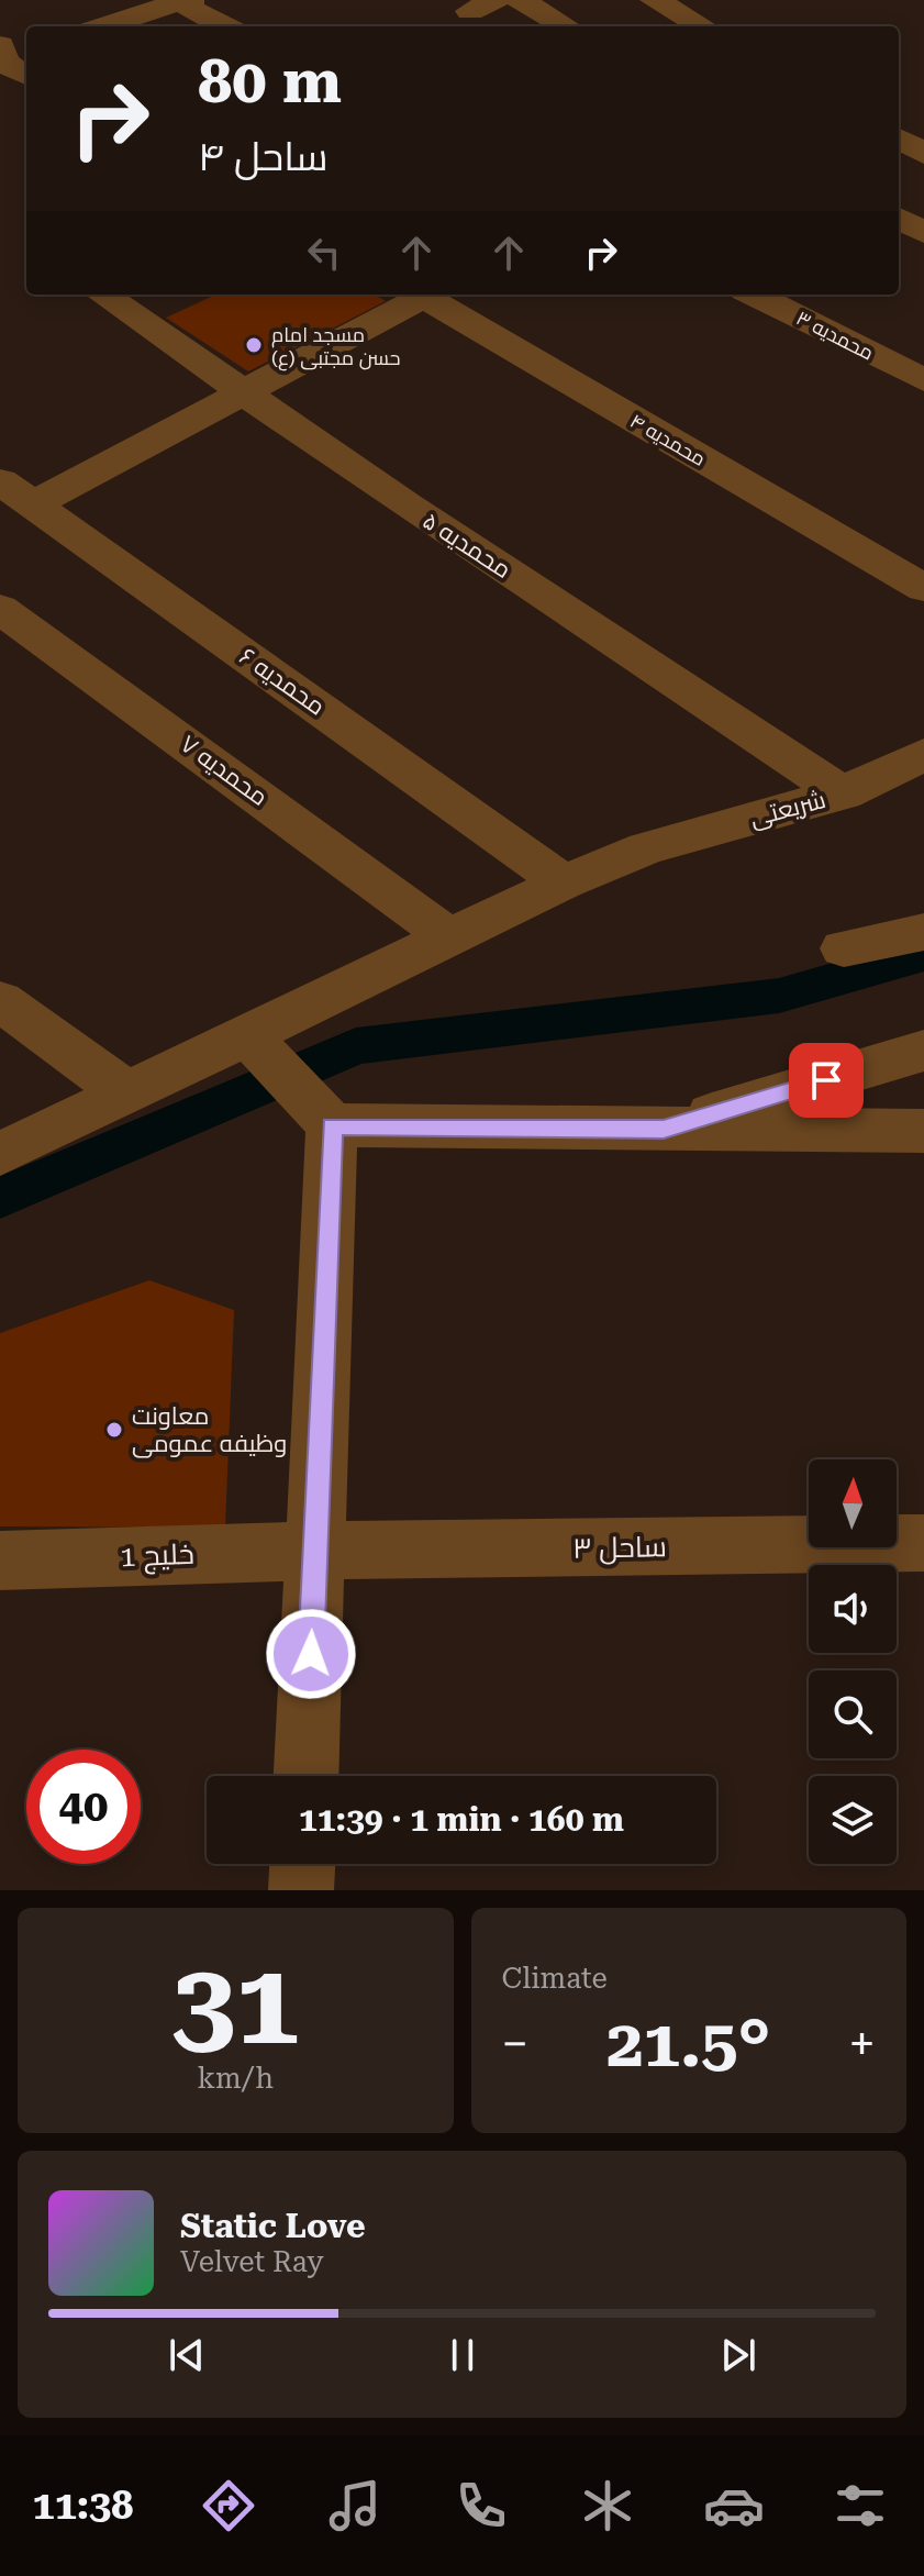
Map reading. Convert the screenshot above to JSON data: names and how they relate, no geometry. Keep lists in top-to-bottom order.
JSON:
{
  "streets": {
    "street": [
      "محمدیه ۳",
      "محمدیه ۴",
      "محمدیه ۵",
      "محمدیه ۶",
      "محمدیه ۷",
      "شریعتی",
      "ساحل ۳",
      "خليج 1"
    ]
  },
  "crossings": [
    ["محمدیه ۵", "شریعتی"],
    ["محمدیه ۶", "شریعتی"],
    ["محمدیه ۷", "شریعتی"],
    ["ساحل ۳", "خليج 1"]
  ],
  "places": ["مسجد امام حسن مجتبی (ع)", "معاونت وظیفه عمومی"],
  "north": "top",
  "page": {
    "turn": ["80 m", "ساحل ۴"],
    "limit": "40",
    "trip": "11:39 · 1 min · 160 m",
    "tile": [
      ["31", "km/h"],
      "Climate"
    ],
    "heat": ["−", "21.5°", "+"],
    "song": ["Static Love", "Velvet Ray"],
    "tabs": "11:38"
  }
}
